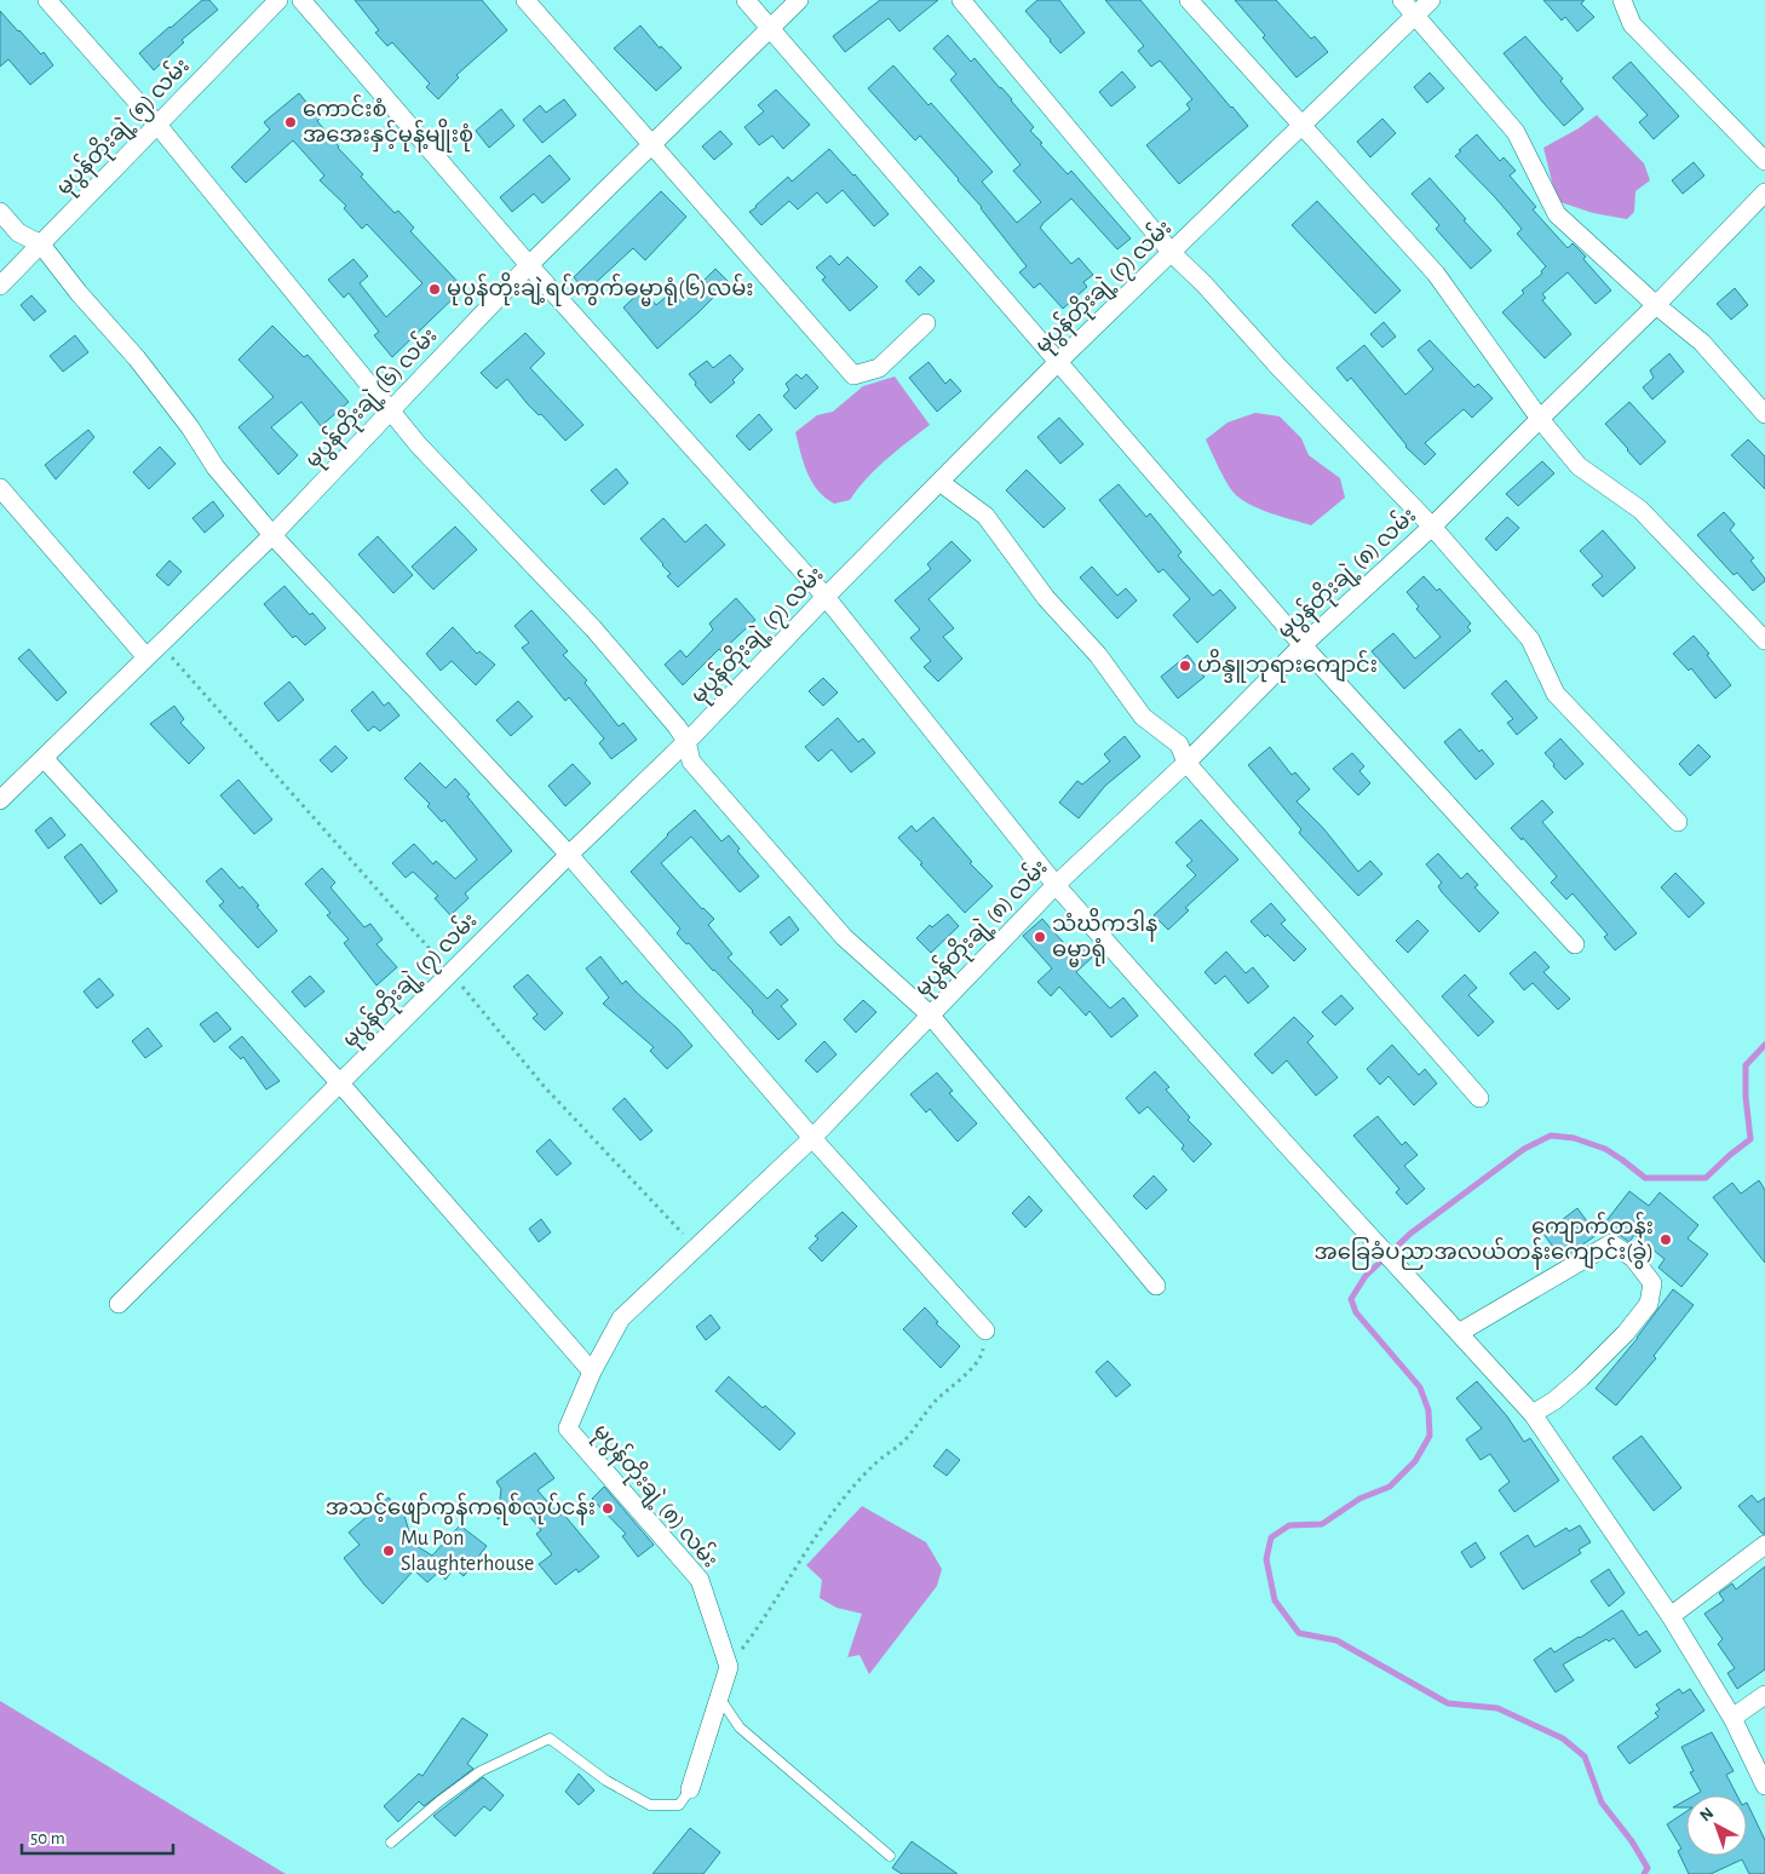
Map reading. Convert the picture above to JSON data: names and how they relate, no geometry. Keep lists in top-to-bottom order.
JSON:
{
  "streets": {
    "street": [
      "မုပွန်တိုးချဲ့ (၅) လမ်း",
      "မုပွန်တိုးချဲ့ (၇) လမ်း",
      "မုပွန်တိုးချဲ့ (၆) လမ်း",
      "မုပွန်တိုးချဲ့ (၈) လမ်း"
    ]
  },
  "places": [
    "ကောင်းစံ အအေးနှင့်မုန့်မျိုးစုံ",
    "မုပွန်တိုးချဲ့ရပ်ကွက်ဓမ္မာရုံ(၆)လမ်း",
    "ဟိန္ဒူဘုရားကျောင်း",
    "သံဃိကဒါန ဓမ္မာရုံ",
    "ကျောက်တန်း အခြေခံပညာအလယ်တန်းကျောင်း(ခွဲ)",
    "အသင့်ဖျော်ကွန်ကရစ်လုပ်ငန်း",
    "Mu Pon Slaughterhouse"
  ],
  "scale_bar": "50 m",
  "north": "top left"
}
